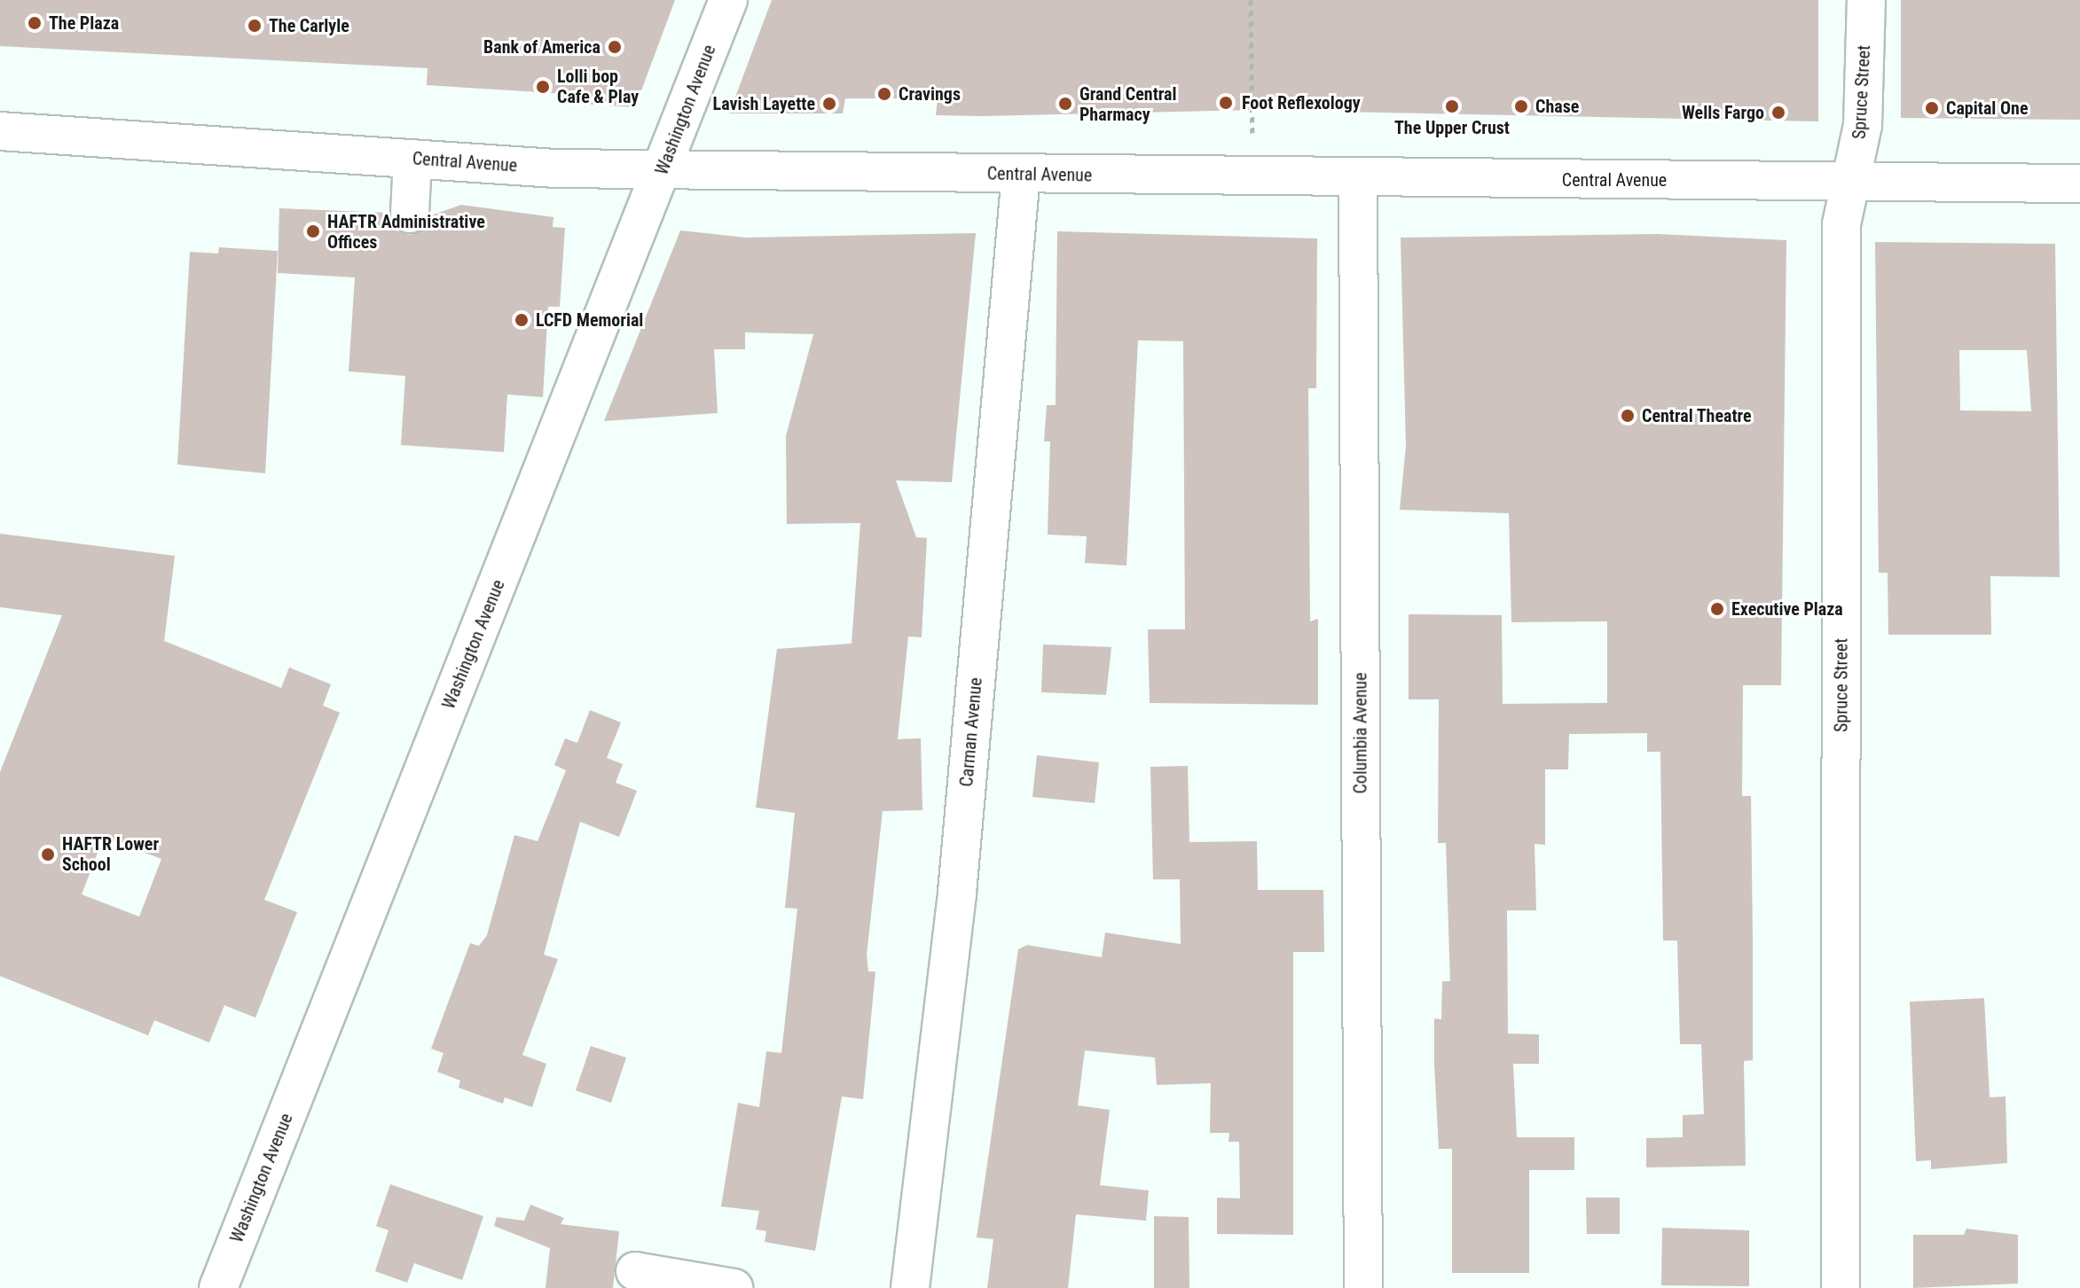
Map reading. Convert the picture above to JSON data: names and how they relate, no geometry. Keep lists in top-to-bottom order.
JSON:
{
  "streets": {
    "street": [
      "Spruce Street",
      "Washington Avenue",
      "Central Avenue",
      "Carman Avenue",
      "Columbia Avenue"
    ]
  },
  "crossings": [
    ["Spruce Street", "Central Avenue"],
    ["Washington Avenue", "Central Avenue"],
    ["Central Avenue", "Carman Avenue"],
    ["Central Avenue", "Columbia Avenue"]
  ],
  "places": [
    "The Plaza",
    "The Carlyle",
    "Bank of America",
    "Lolli bop Cafe & Play",
    "Cravings",
    "Foot Reflexology",
    "Lavish Layette",
    "Grand Central Pharmacy",
    "The Upper Crust",
    "Chase",
    "Capital One",
    "Wells Fargo",
    "HAFTR Administrative Offices",
    "LCFD Memorial",
    "Central Theatre",
    "Executive Plaza",
    "HAFTR Lower School"
  ]
}
